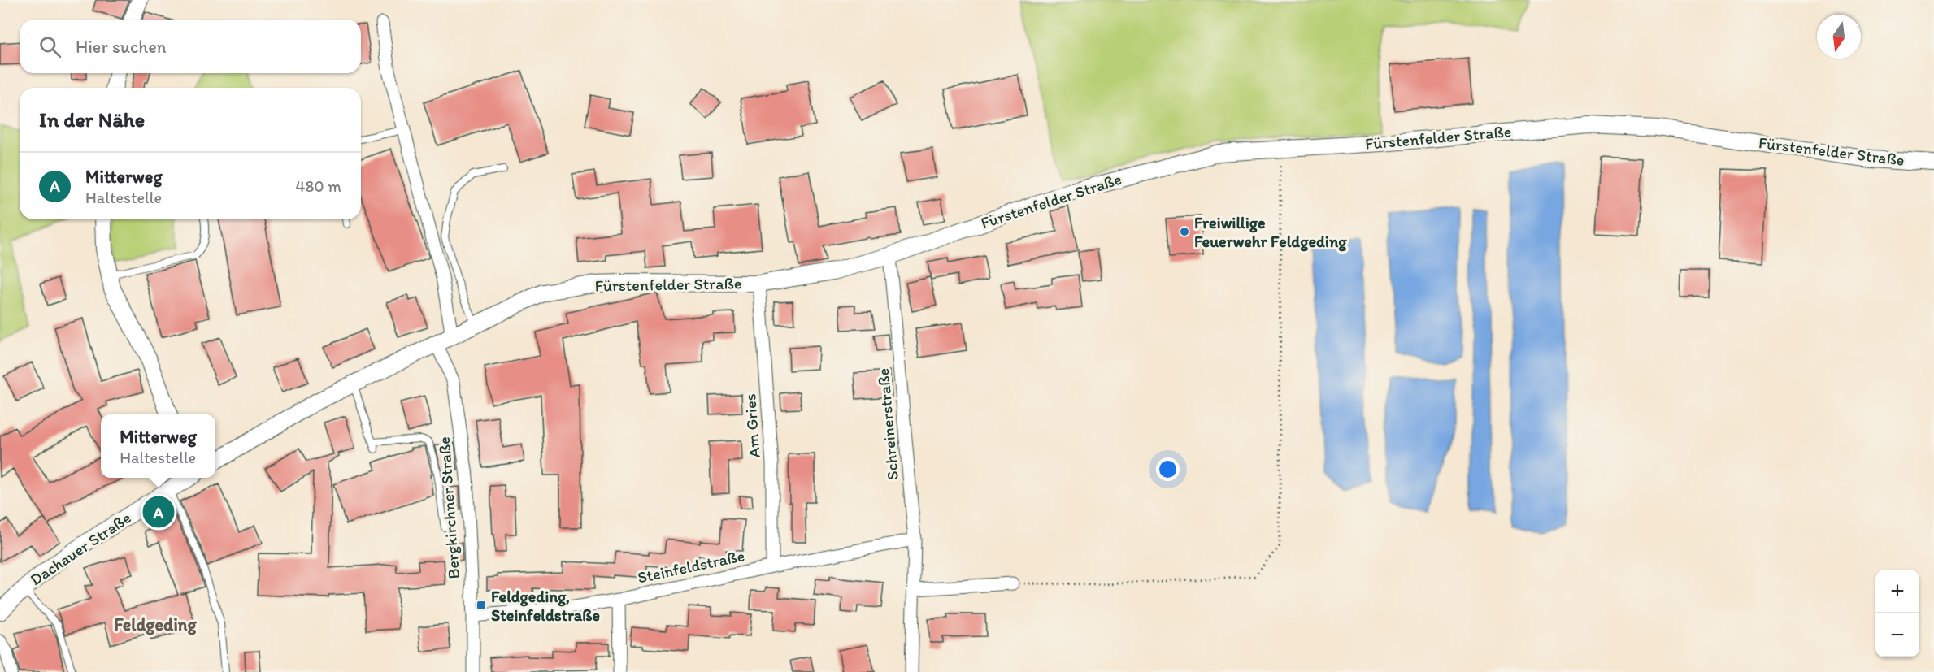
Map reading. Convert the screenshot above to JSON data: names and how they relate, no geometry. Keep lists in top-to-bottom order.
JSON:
{
  "streets": {
    "street": [
      "Fürstenfelder Straße",
      "Schreinerstraße",
      "Am Gries",
      "Bergkirchner Straße",
      "Dachauer Straße",
      "Steinfeldstraße"
    ]
  },
  "crossings": [
    ["Fürstenfelder Straße", "Schreinerstraße"],
    ["Fürstenfelder Straße", "Am Gries"],
    ["Fürstenfelder Straße", "Bergkirchner Straße"],
    ["Schreinerstraße", "Steinfeldstraße"],
    ["Am Gries", "Steinfeldstraße"],
    ["Bergkirchner Straße", "Steinfeldstraße"]
  ],
  "districts": ["Feldgeding"],
  "places": {
    "other": ["Freiwillige Feuerwehr Feldgeding"],
    "transit": ["Feldgeding, Steinfeldstraße"]
  },
  "north": "bottom",
  "page": {
    "search": "Hier suchen",
    "heading": "In der Nähe",
    "list": [
      {
        "mark": "A",
        "name": "Mitterweg",
        "note": "Haltestelle",
        "value": "480 m"
      }
    ],
    "popup": ["Mitterweg", "Haltestelle"],
    "pins": "A",
    "map_buttons": ["+", "−"]
  }
}
